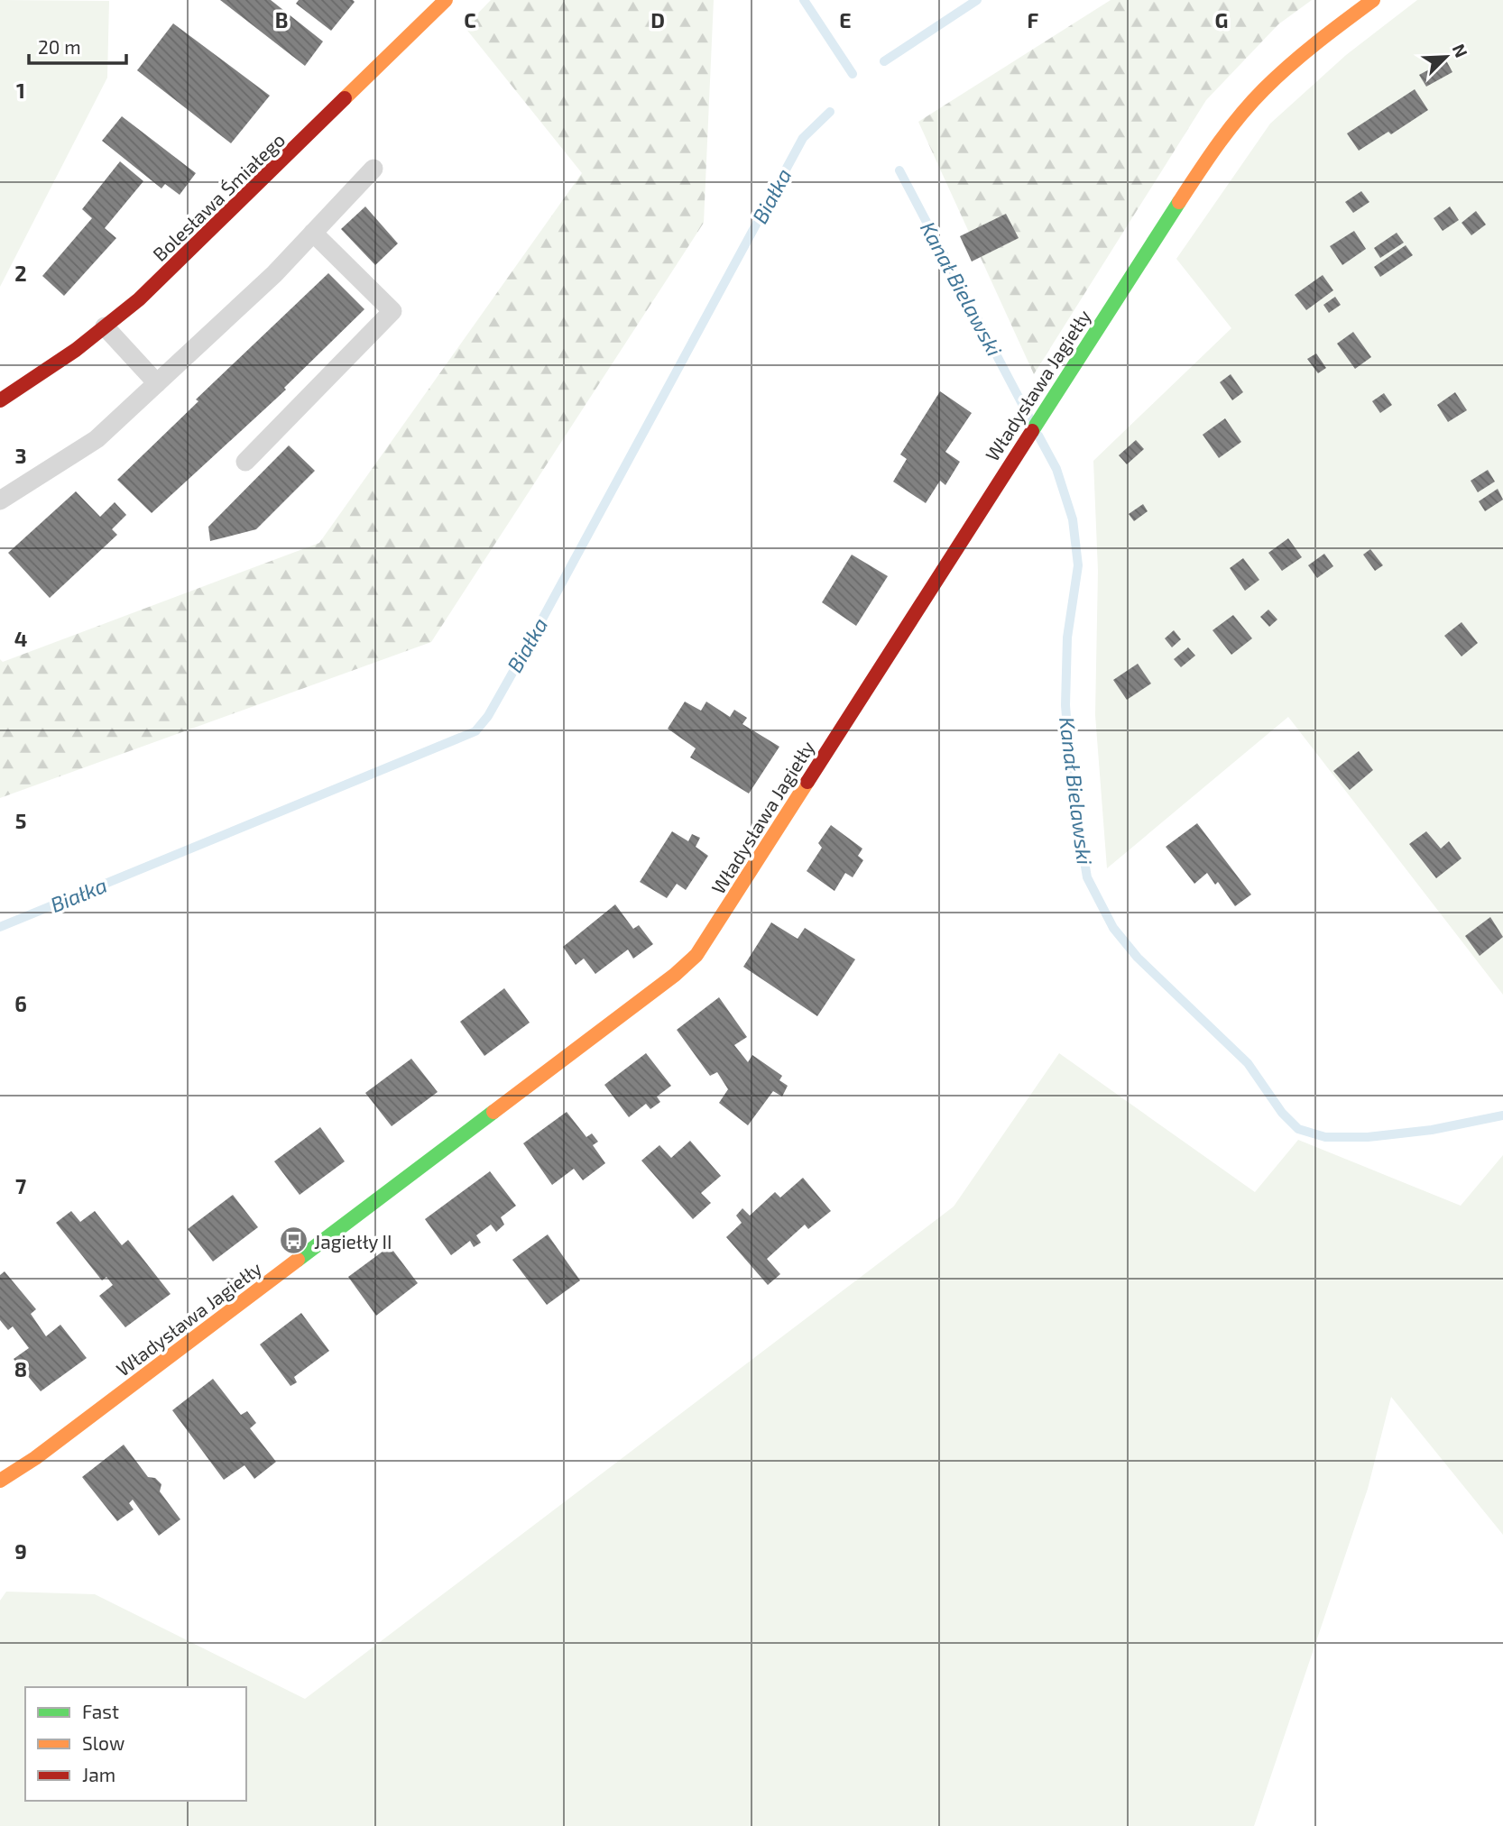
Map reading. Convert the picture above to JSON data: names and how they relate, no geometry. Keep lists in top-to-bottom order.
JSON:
{
  "streets": {
    "street": ["Bolesława Śmiałego", "Władysława Jagiełły"]
  },
  "water": ["Białka", "Kanał Bielawski"],
  "places": {
    "bus stop": ["Jagiełły II"]
  },
  "legend": ["Fast", "Slow", "Jam"],
  "scale_bar": "20 m",
  "north": "top right",
  "grid": {
    "columns": [
      "B",
      "C",
      "D",
      "E",
      "F",
      "G"
    ],
    "rows": [
      "1",
      "2",
      "3",
      "4",
      "5",
      "6",
      "7",
      "8",
      "9"
    ]
  }
}
